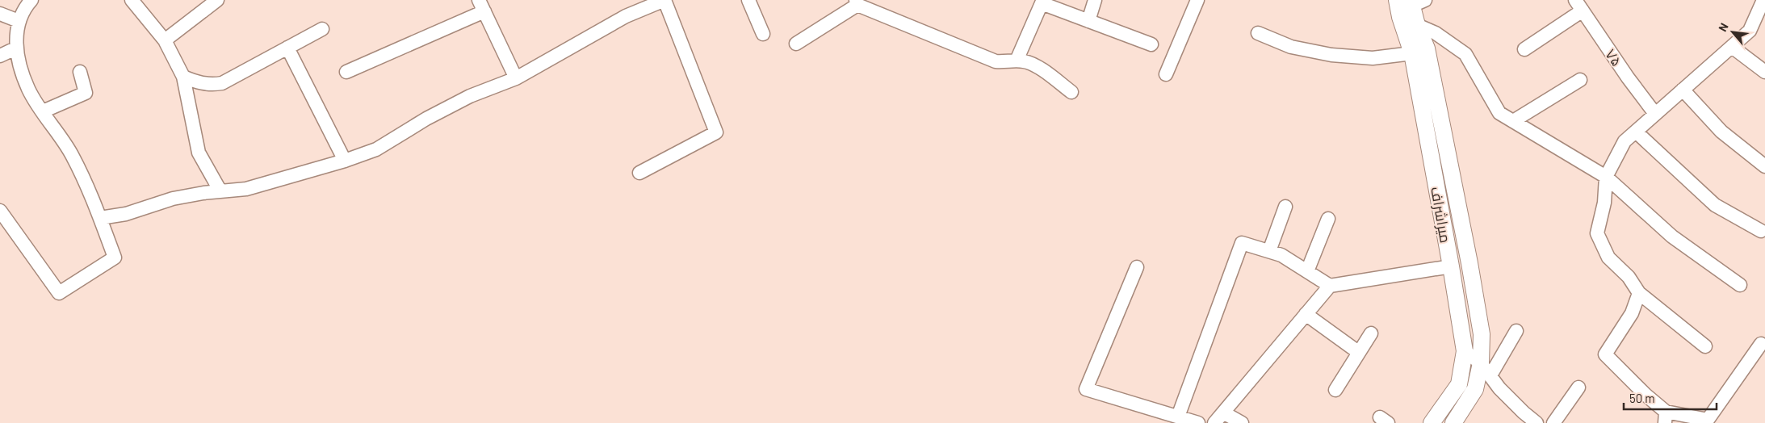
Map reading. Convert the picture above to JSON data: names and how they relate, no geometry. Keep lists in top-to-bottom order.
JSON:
{
  "streets": {
    "street": ["۷۵", "میراشراف"]
  },
  "scale_bar": "50 m",
  "north": "top left"
}
